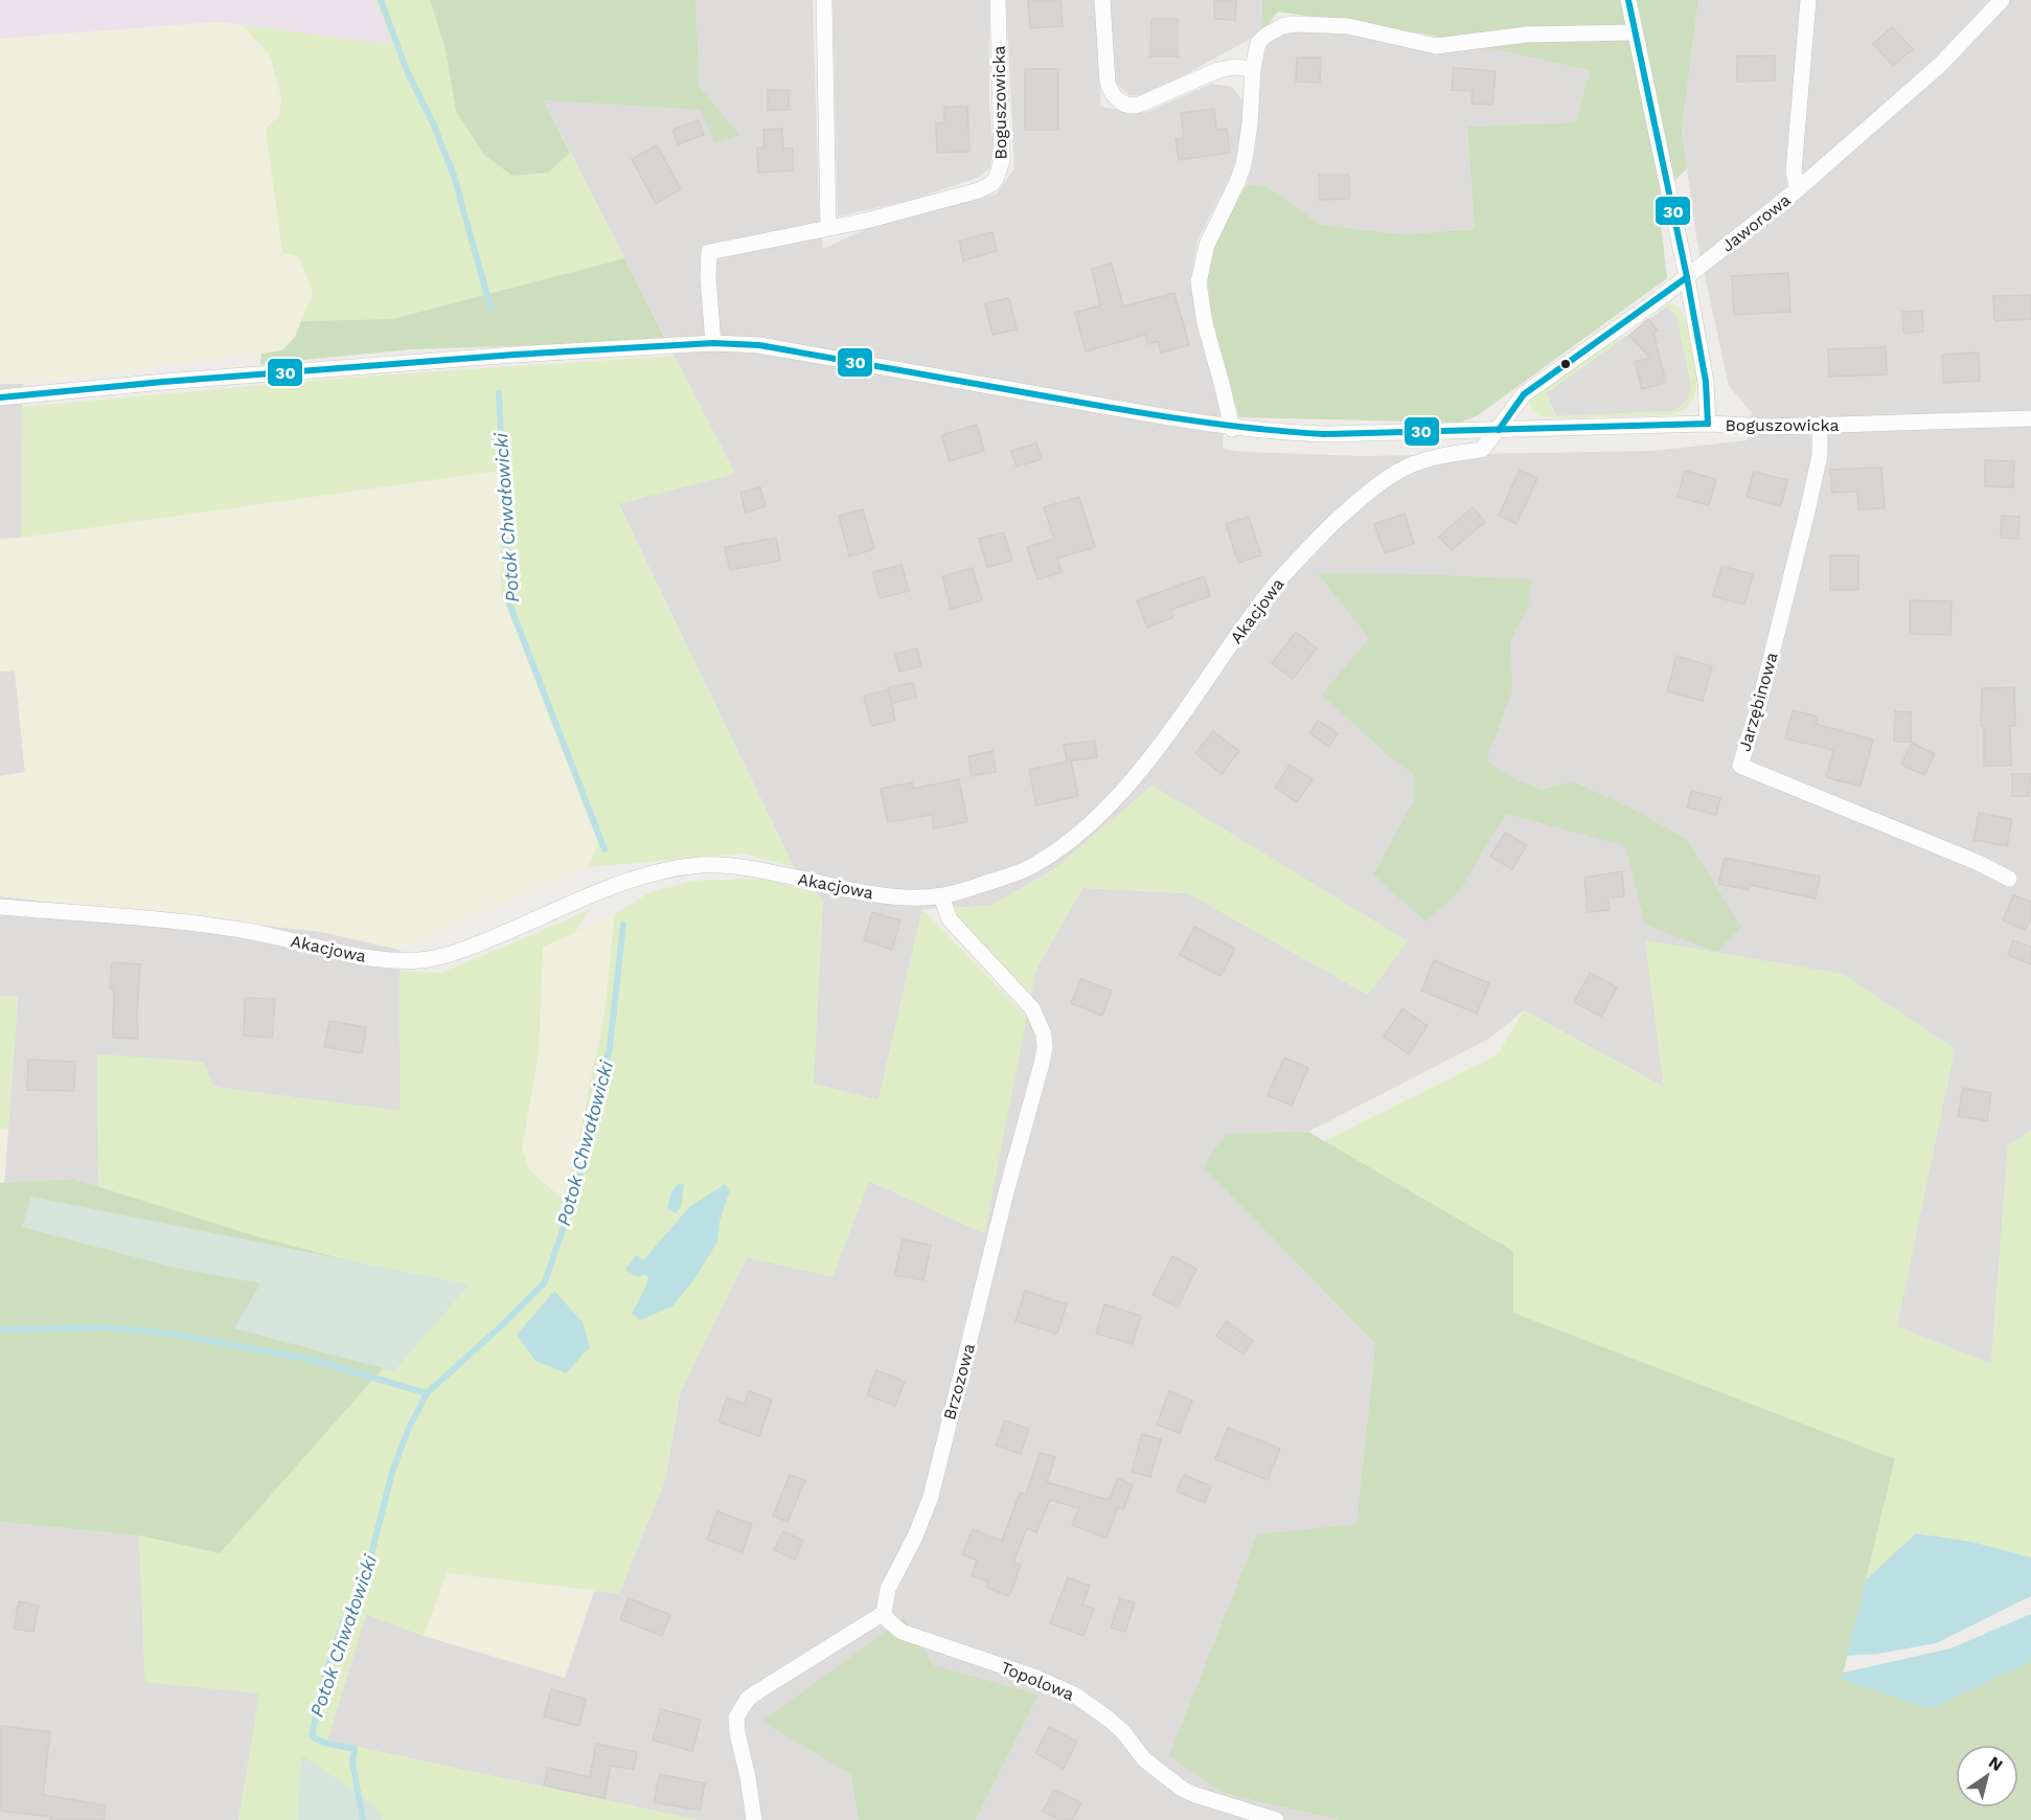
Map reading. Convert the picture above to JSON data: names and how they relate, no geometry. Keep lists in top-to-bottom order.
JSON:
{
  "streets": {
    "street": [
      "Boguszowicka",
      "Jaworowa",
      "Akacjowa",
      "Jarzębinowa",
      "Brzozowa",
      "Topolowa"
    ]
  },
  "crossings": [
    ["Boguszowicka", "Jaworowa"],
    ["Boguszowicka", "Akacjowa"],
    ["Boguszowicka", "Jarzębinowa"],
    ["Jaworowa", "Akacjowa"],
    ["Akacjowa", "Brzozowa"],
    ["Brzozowa", "Topolowa"]
  ],
  "water": ["Potok Chwałowicki"],
  "lines": ["transit line 30"],
  "north": "top right"
}
